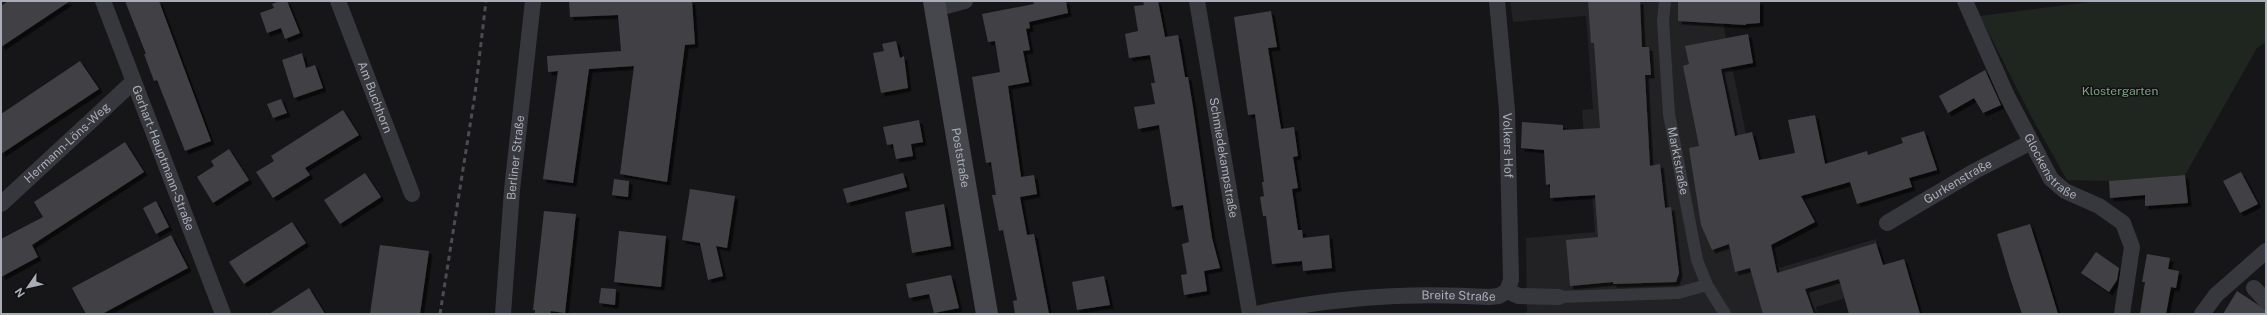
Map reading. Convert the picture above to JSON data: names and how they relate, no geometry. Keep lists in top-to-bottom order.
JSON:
{
  "streets": {
    "main road": ["Poststraße"],
    "street": [
      "Am Buchhorn",
      "Hermann-Löns-Weg",
      "Volkers Hof",
      "Berliner Straße",
      "Gerhart-Hauptmann-Straße",
      "Schmiedekampstraße",
      "Marktstraße",
      "Glockenstraße",
      "Gurkenstraße",
      "Breite Straße"
    ]
  },
  "crossings": [
    ["Hermann-Löns-Weg", "Gerhart-Hauptmann-Straße"],
    ["Volkers Hof", "Breite Straße"],
    ["Marktstraße", "Breite Straße"],
    ["Glockenstraße", "Gurkenstraße"]
  ],
  "parks": ["Klostergarten"],
  "north": "bottom left"
}
